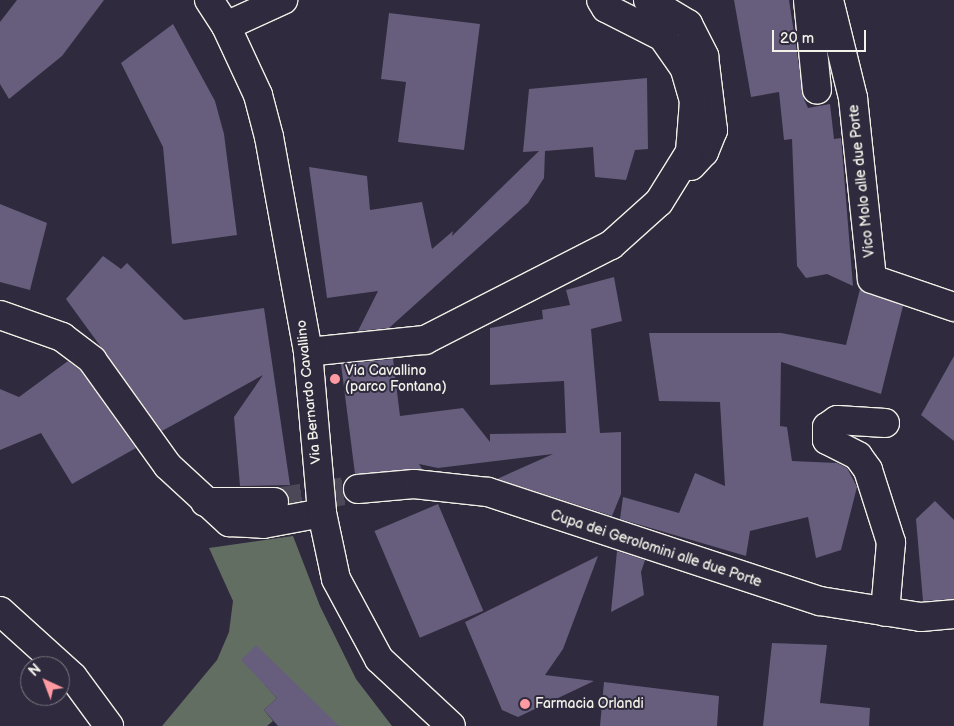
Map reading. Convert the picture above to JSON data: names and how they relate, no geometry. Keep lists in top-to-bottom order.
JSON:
{
  "streets": {
    "street": ["Vico Molo alle due Porte", "Via Bernardo Cavallino", "Cupa dei Gerolomini alle due Porte"]
  },
  "places": ["Via Cavallino (parco Fontana)", "Farmacia Orlandi"],
  "scale_bar": "20 m",
  "north": "top left"
}
